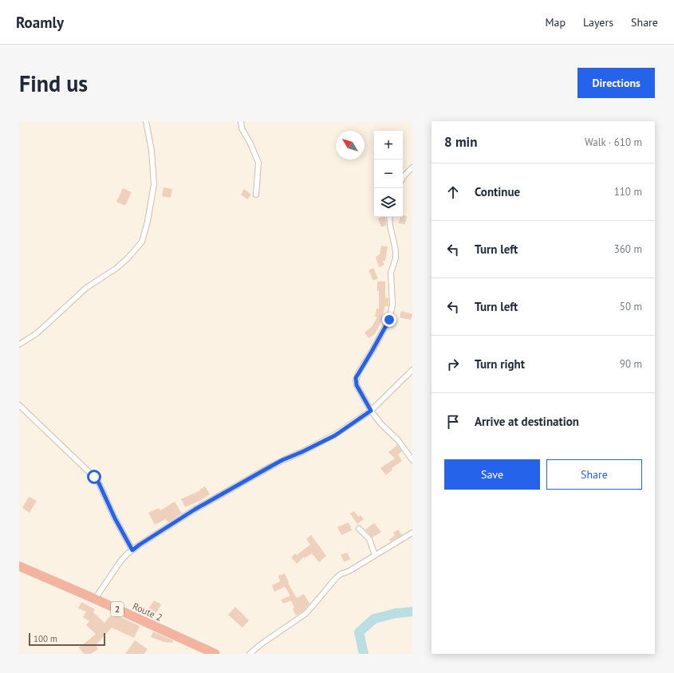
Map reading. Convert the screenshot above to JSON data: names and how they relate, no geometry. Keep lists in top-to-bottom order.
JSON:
{
  "streets": {
    "highway": ["2", "Route 2"]
  },
  "scale_bar": "100 m",
  "north": "top left",
  "page": {
    "header": "Roamly",
    "nav": ["Map", "Layers", "Share"],
    "buttons": [
      "Directions",
      ["Save", "Share"]
    ],
    "title": "Find us",
    "heading": ["8 min", "Walk · 610 m"],
    "map_buttons": ["+", "−"],
    "list": [
      ["Continue", "110 m"],
      ["Turn left", "360 m"],
      ["Turn left", "50 m"],
      ["Turn right", "90 m"],
      "Arrive at destination"
    ],
    "scale": "100 m"
  }
}
